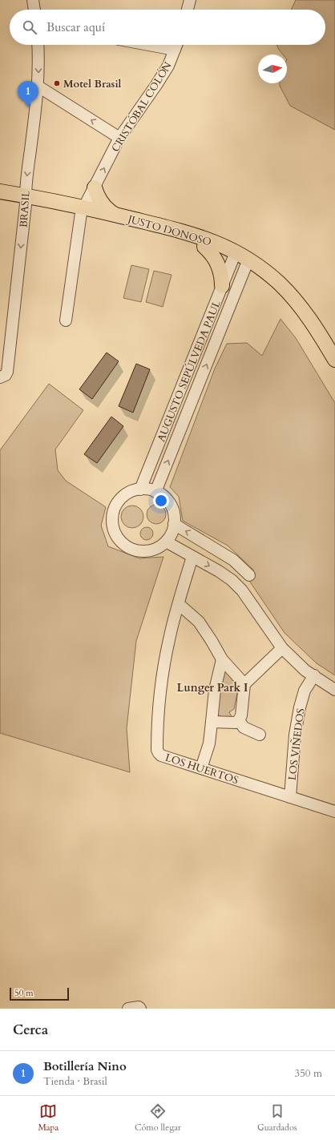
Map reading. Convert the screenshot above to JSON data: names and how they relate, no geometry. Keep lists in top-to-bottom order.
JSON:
{
  "streets": {
    "main road": ["JUSTO DONOSO"],
    "street": [
      "CRISTÓBAL COLÓN",
      "BRASIL",
      "AUGUSTO SEPÚLVEDA PAUL",
      "LOS VIÑEDOS",
      "LOS HUERTOS"
    ]
  },
  "crossings": [
    ["CRISTÓBAL COLÓN", "JUSTO DONOSO"],
    ["BRASIL", "JUSTO DONOSO"],
    ["JUSTO DONOSO", "AUGUSTO SEPÚLVEDA PAUL"],
    ["LOS VIÑEDOS", "LOS HUERTOS"]
  ],
  "one_way": ["BRASIL"],
  "districts": ["Lunger Park I"],
  "places": ["Motel Brasil"],
  "scale_bar": "50 m",
  "north": "right",
  "page": {
    "search": "Buscar aquí",
    "pins": "1",
    "scale": "50 m",
    "heading": "Cerca",
    "list": [
      {
        "mark": "1",
        "name": "Botillería Nino",
        "note": "Tienda · Brasil",
        "value": "350 m"
      }
    ],
    "nav": ["Mapa", "Cómo llegar", "Guardados"]
  }
}
